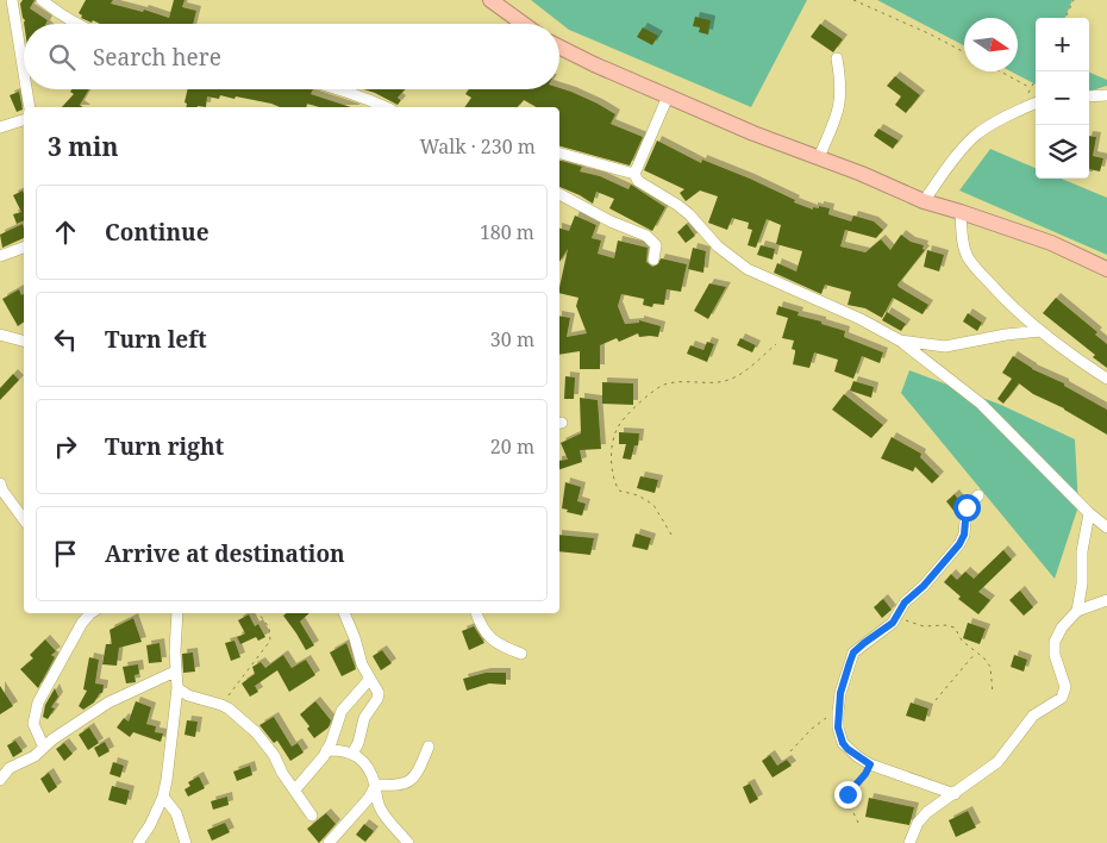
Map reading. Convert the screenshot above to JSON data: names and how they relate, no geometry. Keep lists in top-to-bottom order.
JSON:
{
  "north": "right",
  "page": {
    "map_buttons": ["+", "−"],
    "search": "Search here",
    "heading": ["3 min", "Walk · 230 m"],
    "list": [
      ["Continue", "180 m"],
      ["Turn left", "30 m"],
      ["Turn right", "20 m"],
      "Arrive at destination"
    ]
  }
}
